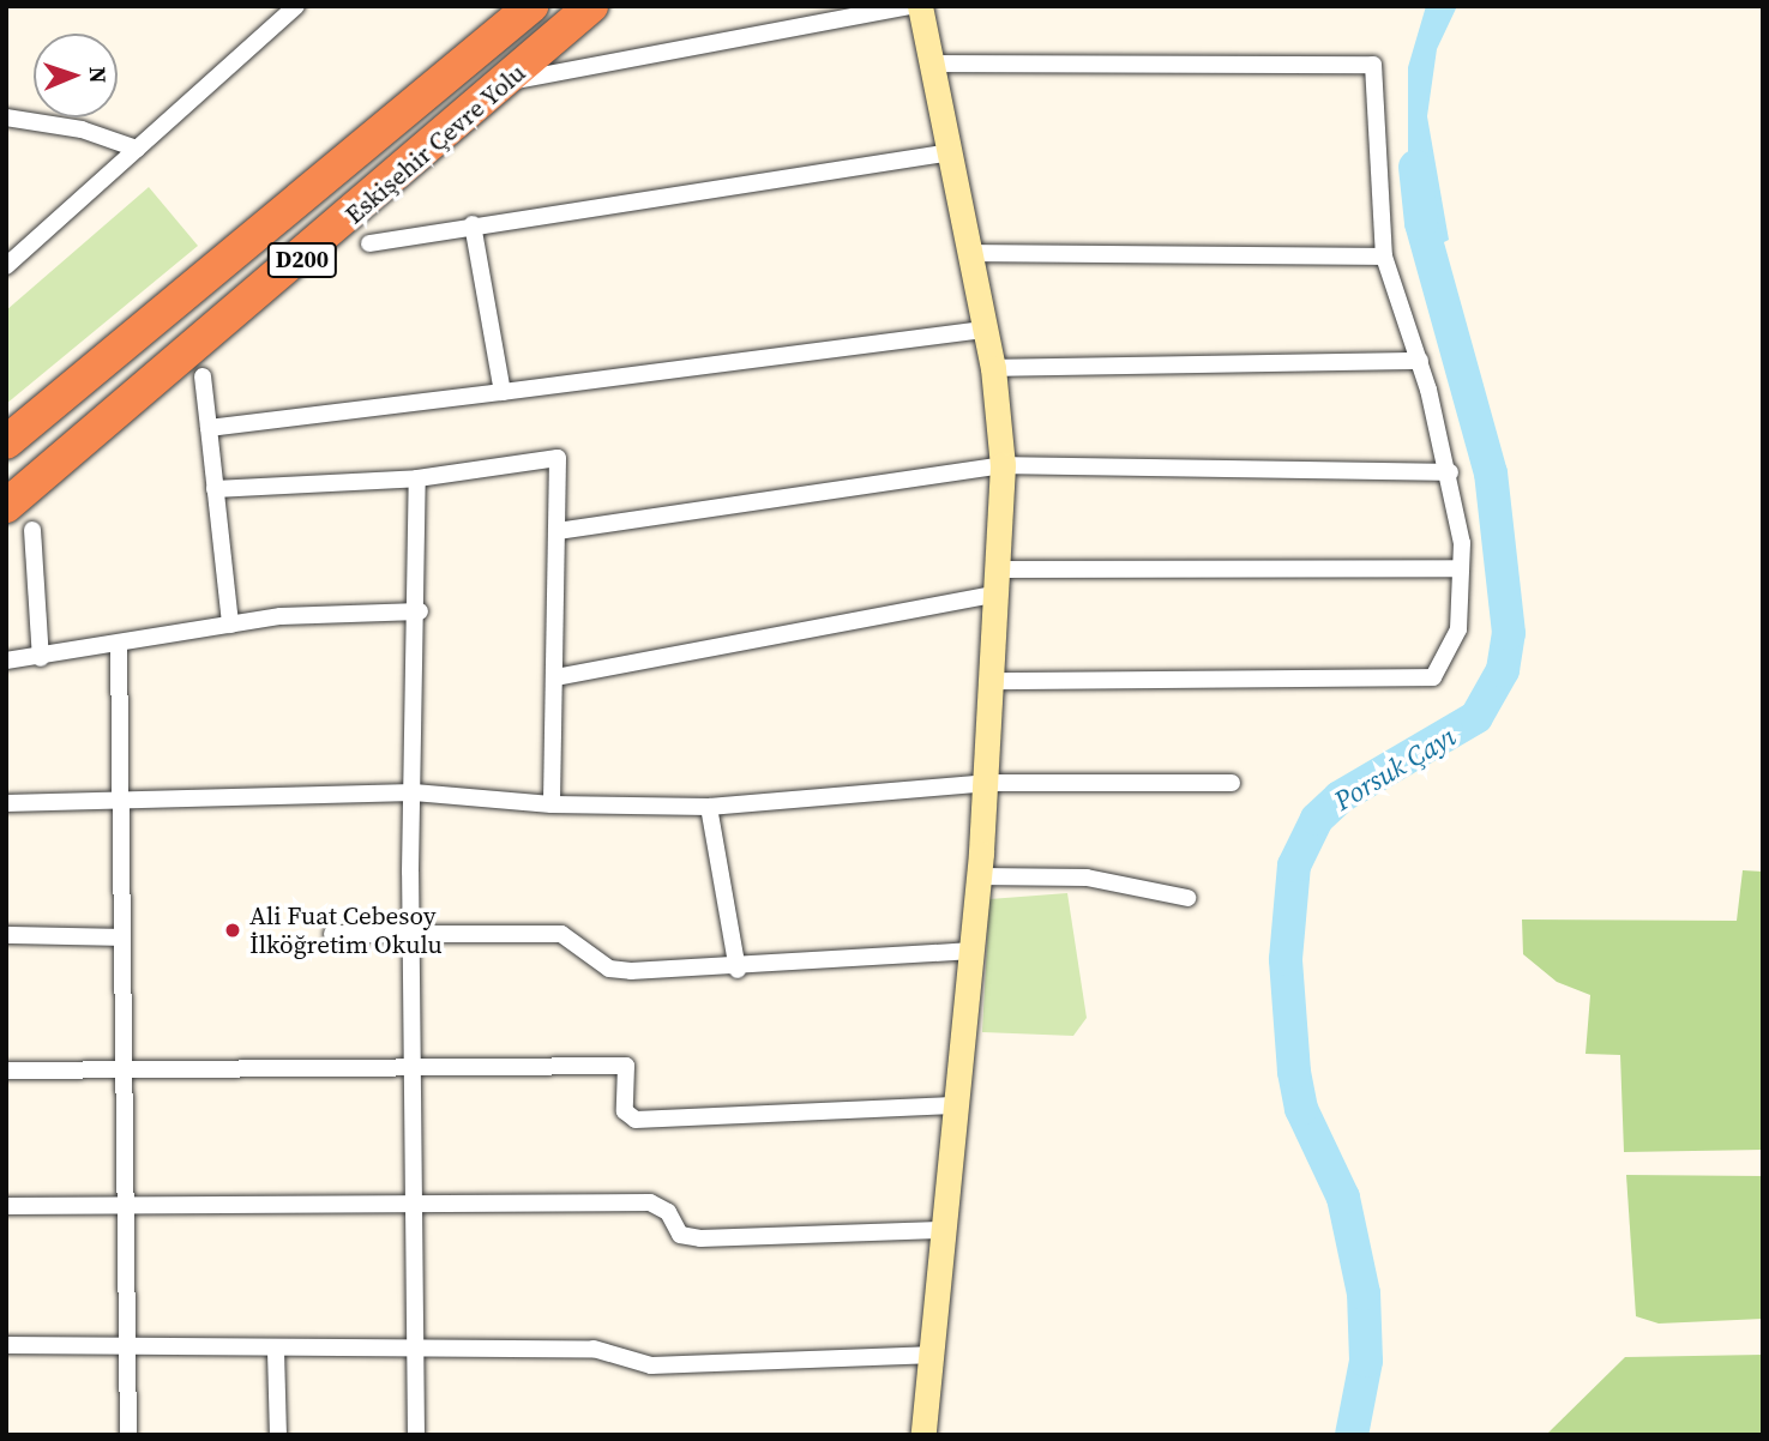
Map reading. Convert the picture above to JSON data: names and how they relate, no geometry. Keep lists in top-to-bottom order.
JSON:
{
  "streets": {
    "highway": ["Eskişehir Çevre Yolu", "D200"]
  },
  "water": ["Porsuk Çayı"],
  "places": ["Ali Fuat Cebesoy İlköğretim Okulu"],
  "north": "right"
}
